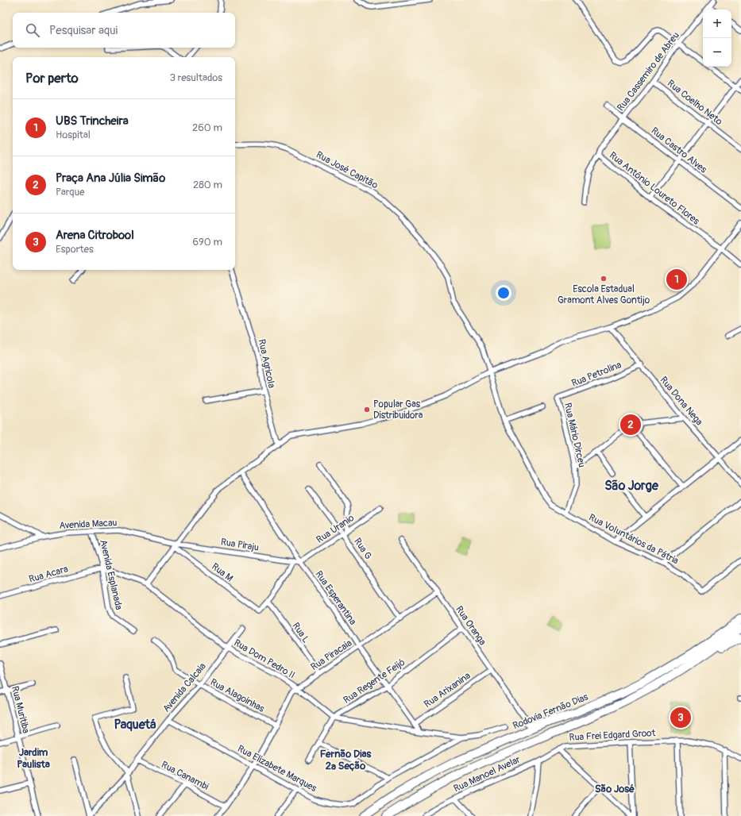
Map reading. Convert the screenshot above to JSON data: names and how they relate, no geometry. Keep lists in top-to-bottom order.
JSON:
{
  "streets": {
    "highway": ["Rodovia Fernão Dias"],
    "street": [
      "Rua Cassemiro de Abreu",
      "Rua Coelho Neto",
      "Rua Castro Alves",
      "Rua José Capitão",
      "Rua Antônio Loureto Flores",
      "Rua Agricola",
      "Rua Petrolina",
      "Rua Dona Nega",
      "Rua Mário Dirceu",
      "Avenida Macau",
      "Rua Uranio",
      "Rua Voluntários da Pátria",
      "Rua Piraju",
      "Rua G",
      "Rua M",
      "Rua Acara",
      "Avenida Esplanada",
      "Rua Esperantina",
      "Rua Oranga",
      "Rua L",
      "Rua Piracaia",
      "Rua Dom Pedro II",
      "Rua Regente Feijó",
      "Avenida Calcaia",
      "Rua Arixanina",
      "Rua Alagoinhas",
      "Rua Muritiba",
      "Rua Frei Edgard Groot",
      "Rua Elizabete Marques",
      "Rua Manoel Avelar",
      "Rua Canambi"
    ]
  },
  "crossings": [
    ["Rua Cassemiro de Abreu", "Rua Coelho Neto"],
    ["Rua Cassemiro de Abreu", "Rua Castro Alves"],
    ["Rua Cassemiro de Abreu", "Rua Antônio Loureto Flores"],
    ["Rua José Capitão", "Rua Voluntários da Pátria"],
    ["Rua Petrolina", "Rua Dona Nega"],
    ["Rua Petrolina", "Rua Mário Dirceu"],
    ["Rua Mário Dirceu", "Rua Voluntários da Pátria"],
    ["Avenida Macau", "Rua Piraju"],
    ["Avenida Macau", "Rua M"],
    ["Avenida Macau", "Avenida Esplanada"],
    ["Rua Uranio", "Rua Piraju"],
    ["Rua Uranio", "Rua G"],
    ["Rua Uranio", "Rua Esperantina"],
    ["Rua Piraju", "Rua M"],
    ["Rua Piraju", "Rua Esperantina"],
    ["Rua G", "Rua Piracaia"],
    ["Rua M", "Rua L"],
    ["Rua Acara", "Avenida Esplanada"],
    ["Rua Acara", "Rua Dom Pedro II"],
    ["Avenida Esplanada", "Rua Dom Pedro II"],
    ["Rua Esperantina", "Rua Piracaia"],
    ["Rua Esperantina", "Rua Regente Feijó"],
    ["Rua Esperantina", "Rua Arixanina"],
    ["Rua Oranga", "Rua Piracaia"],
    ["Rua Oranga", "Rua Regente Feijó"],
    ["Rua Oranga", "Rua Arixanina"],
    ["Rua L", "Rua Piracaia"],
    ["Rua Piracaia", "Rua Dom Pedro II"],
    ["Rua Piracaia", "Rua Alagoinhas"],
    ["Rua Piracaia", "Rua Elizabete Marques"],
    ["Rua Piracaia", "Rua Canambi"],
    ["Rua Dom Pedro II", "Rua Regente Feijó"],
    ["Rua Dom Pedro II", "Avenida Calcaia"],
    ["Avenida Calcaia", "Rua Alagoinhas"],
    ["Avenida Calcaia", "Rua Elizabete Marques"],
    ["Avenida Calcaia", "Rua Canambi"],
    ["Rua Frei Edgard Groot", "Rua Manoel Avelar"]
  ],
  "districts": [
    "São Jorge",
    "Paquetá",
    "Jardim Paulista",
    "Fernão Dias 2ª Seção",
    "São José"
  ],
  "places": ["Escola Estadual Gramont Alves Gontijo", "Popular Gas Distribuidora"],
  "page": {
    "map_buttons": ["+", "−"],
    "search": "Pesquisar aqui",
    "heading": ["Por perto", "3 resultados"],
    "list": [
      {
        "mark": "1",
        "name": "UBS Trincheira",
        "note": "Hospital",
        "value": "260 m"
      },
      {
        "mark": "2",
        "name": "Praça Ana Júlia Simão",
        "note": "Parque",
        "value": "280 m"
      },
      {
        "mark": "3",
        "name": "Arena Citrobool",
        "note": "Esportes",
        "value": "690 m"
      }
    ],
    "pins": ["1", "2", "3"]
  }
}
